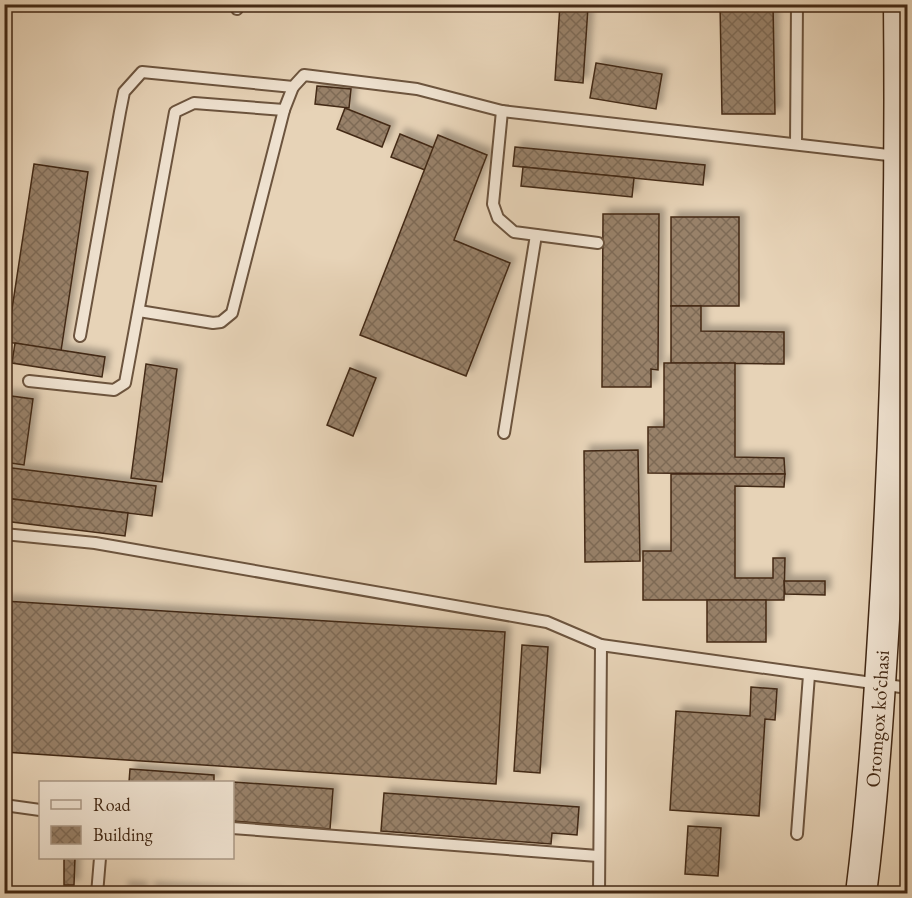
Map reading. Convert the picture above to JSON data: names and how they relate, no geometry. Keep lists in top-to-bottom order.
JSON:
{
  "streets": {
    "main road": ["Oromgox ko‘chasi"]
  },
  "legend": ["Road", "Building"]
}
